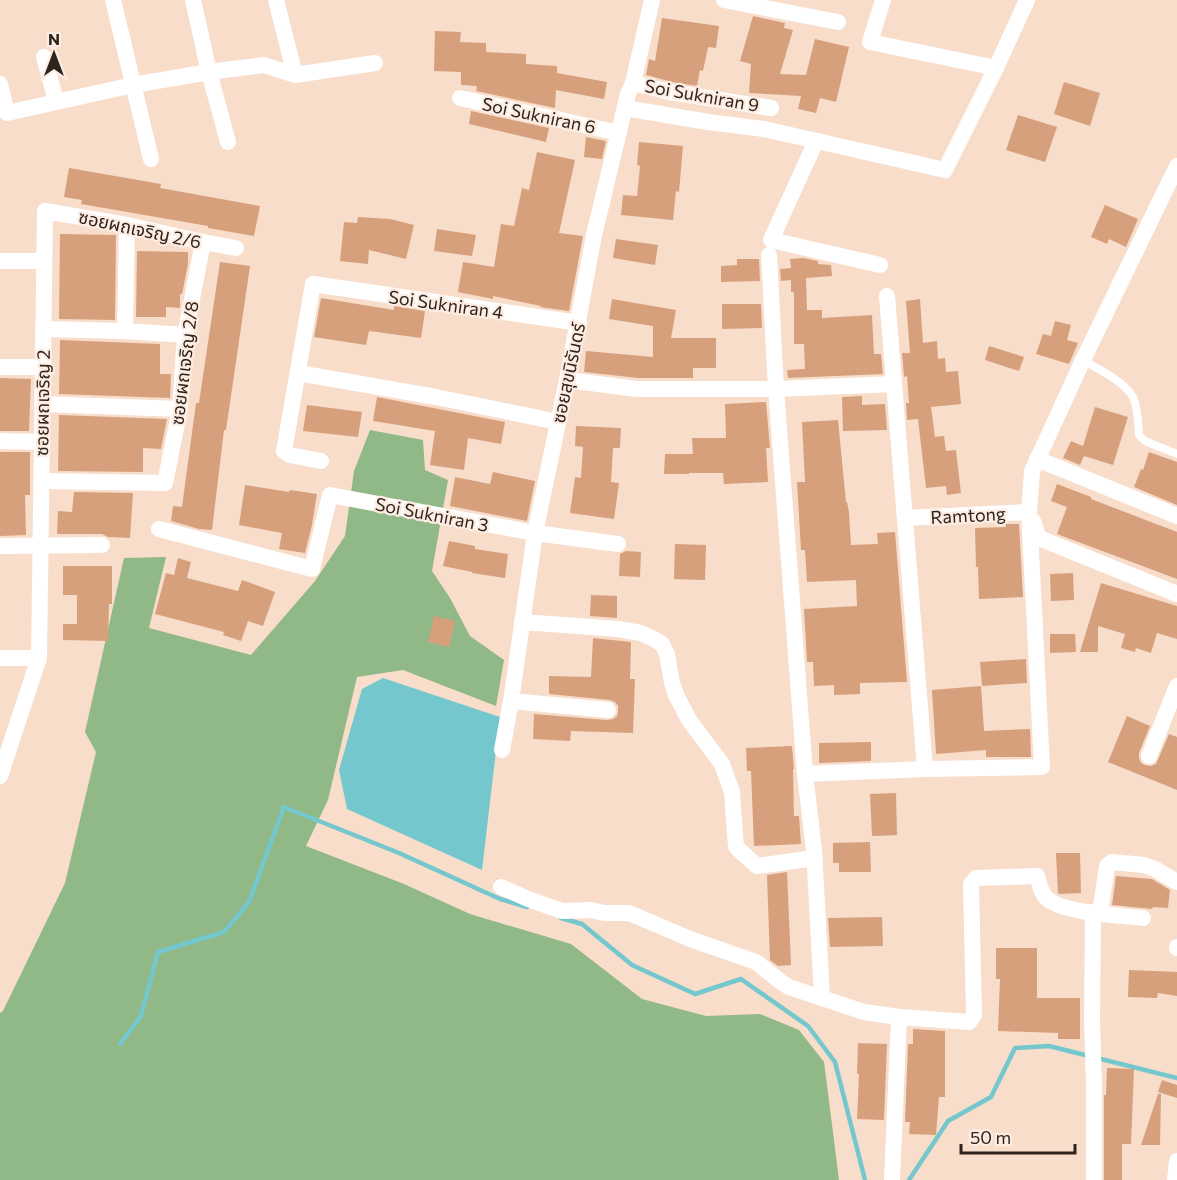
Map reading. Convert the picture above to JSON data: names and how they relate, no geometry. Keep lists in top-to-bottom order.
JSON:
{
  "streets": {
    "street": [
      "Soi Sukniran 9",
      "Soi Sukniran 6",
      "ซอยผถเจริญ 2/6",
      "Soi Sukniran 4",
      "ซอยผถเจริญ 2/8",
      "ซอยสุขนิรันดร์",
      "ซอยผถเจริญ 2",
      "Soi Sukniran 3",
      "Ramtong"
    ]
  },
  "crossings": [
    ["Soi Sukniran 9", "ซอยสุขนิรันดร์"],
    ["Soi Sukniran 6", "ซอยสุขนิรันดร์"],
    ["ซอยผถเจริญ 2/6", "ซอยผถเจริญ 2/8"],
    ["ซอยผถเจริญ 2/6", "ซอยผถเจริญ 2"],
    ["Soi Sukniran 4", "ซอยสุขนิรันดร์"],
    ["ซอยผถเจริญ 2/8", "ซอยผถเจริญ 2"],
    ["ซอยสุขนิรันดร์", "Soi Sukniran 3"]
  ],
  "scale_bar": "50 m",
  "north": "top"
}
